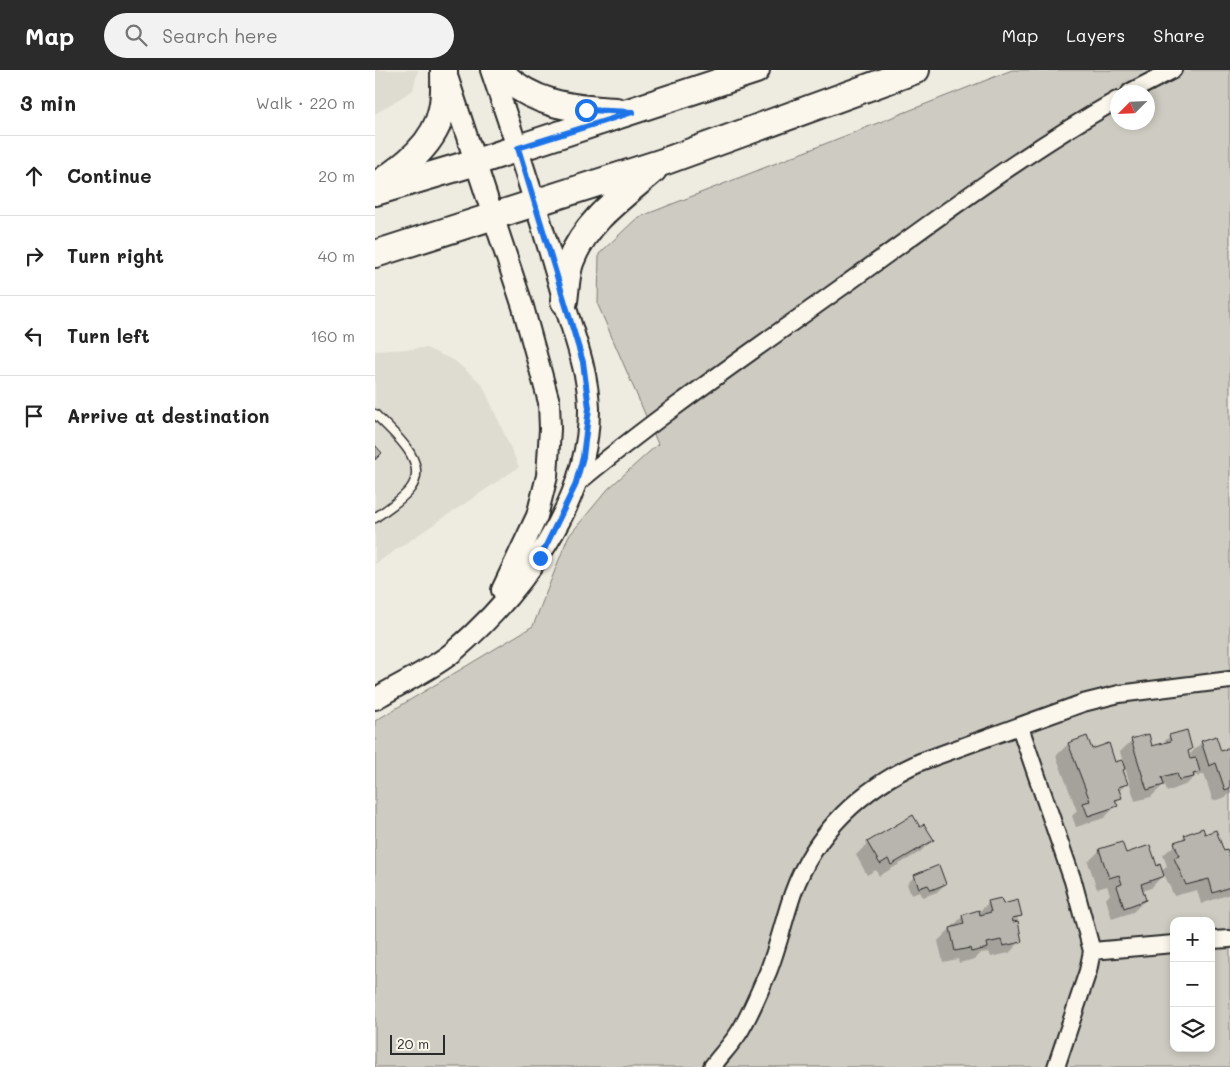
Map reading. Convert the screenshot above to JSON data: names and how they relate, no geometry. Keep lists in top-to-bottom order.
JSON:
{
  "scale_bar": "20 m",
  "north": "bottom left",
  "page": {
    "header": "Map",
    "search": "Search here",
    "nav": ["Map", "Layers", "Share"],
    "heading": ["3 min", "Walk · 220 m"],
    "list": [
      ["Continue", "20 m"],
      ["Turn right", "40 m"],
      ["Turn left", "160 m"],
      "Arrive at destination"
    ],
    "map_buttons": ["+", "−"],
    "scale": "20 m"
  }
}
